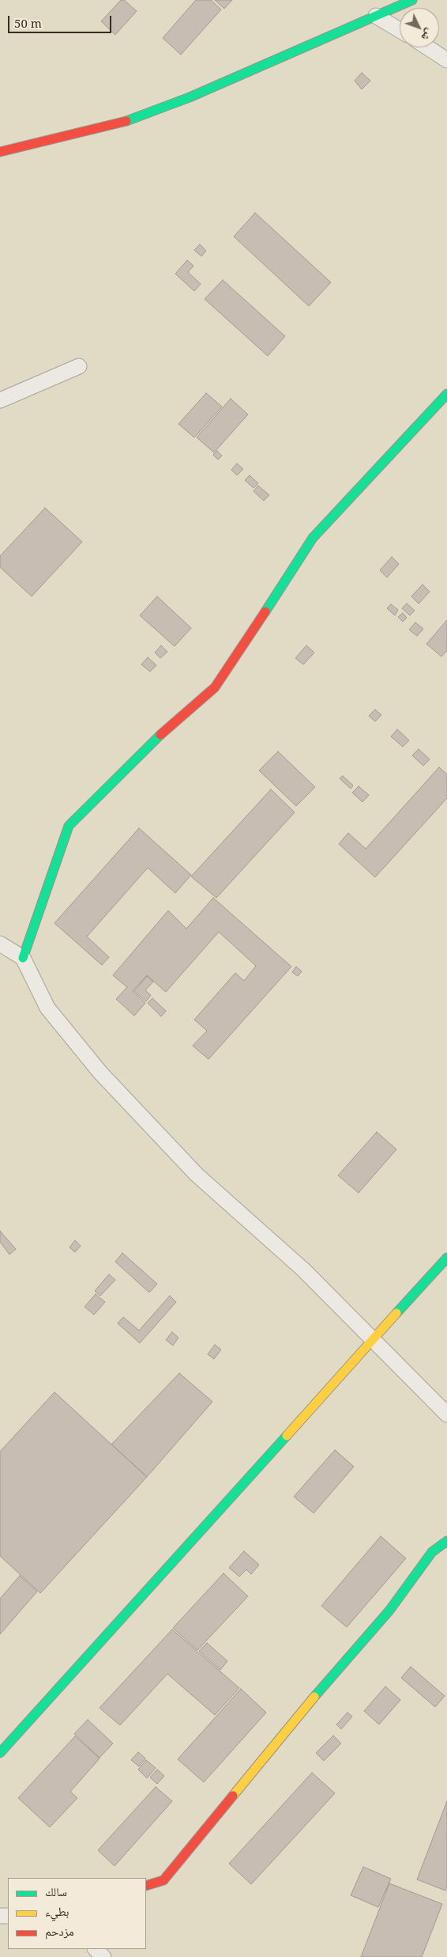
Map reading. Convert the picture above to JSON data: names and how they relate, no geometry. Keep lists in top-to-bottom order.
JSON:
{
  "legend": ["سالك", "بطيء", "مزدحم"],
  "scale_bar": "50 m",
  "north": "bottom right"
}
